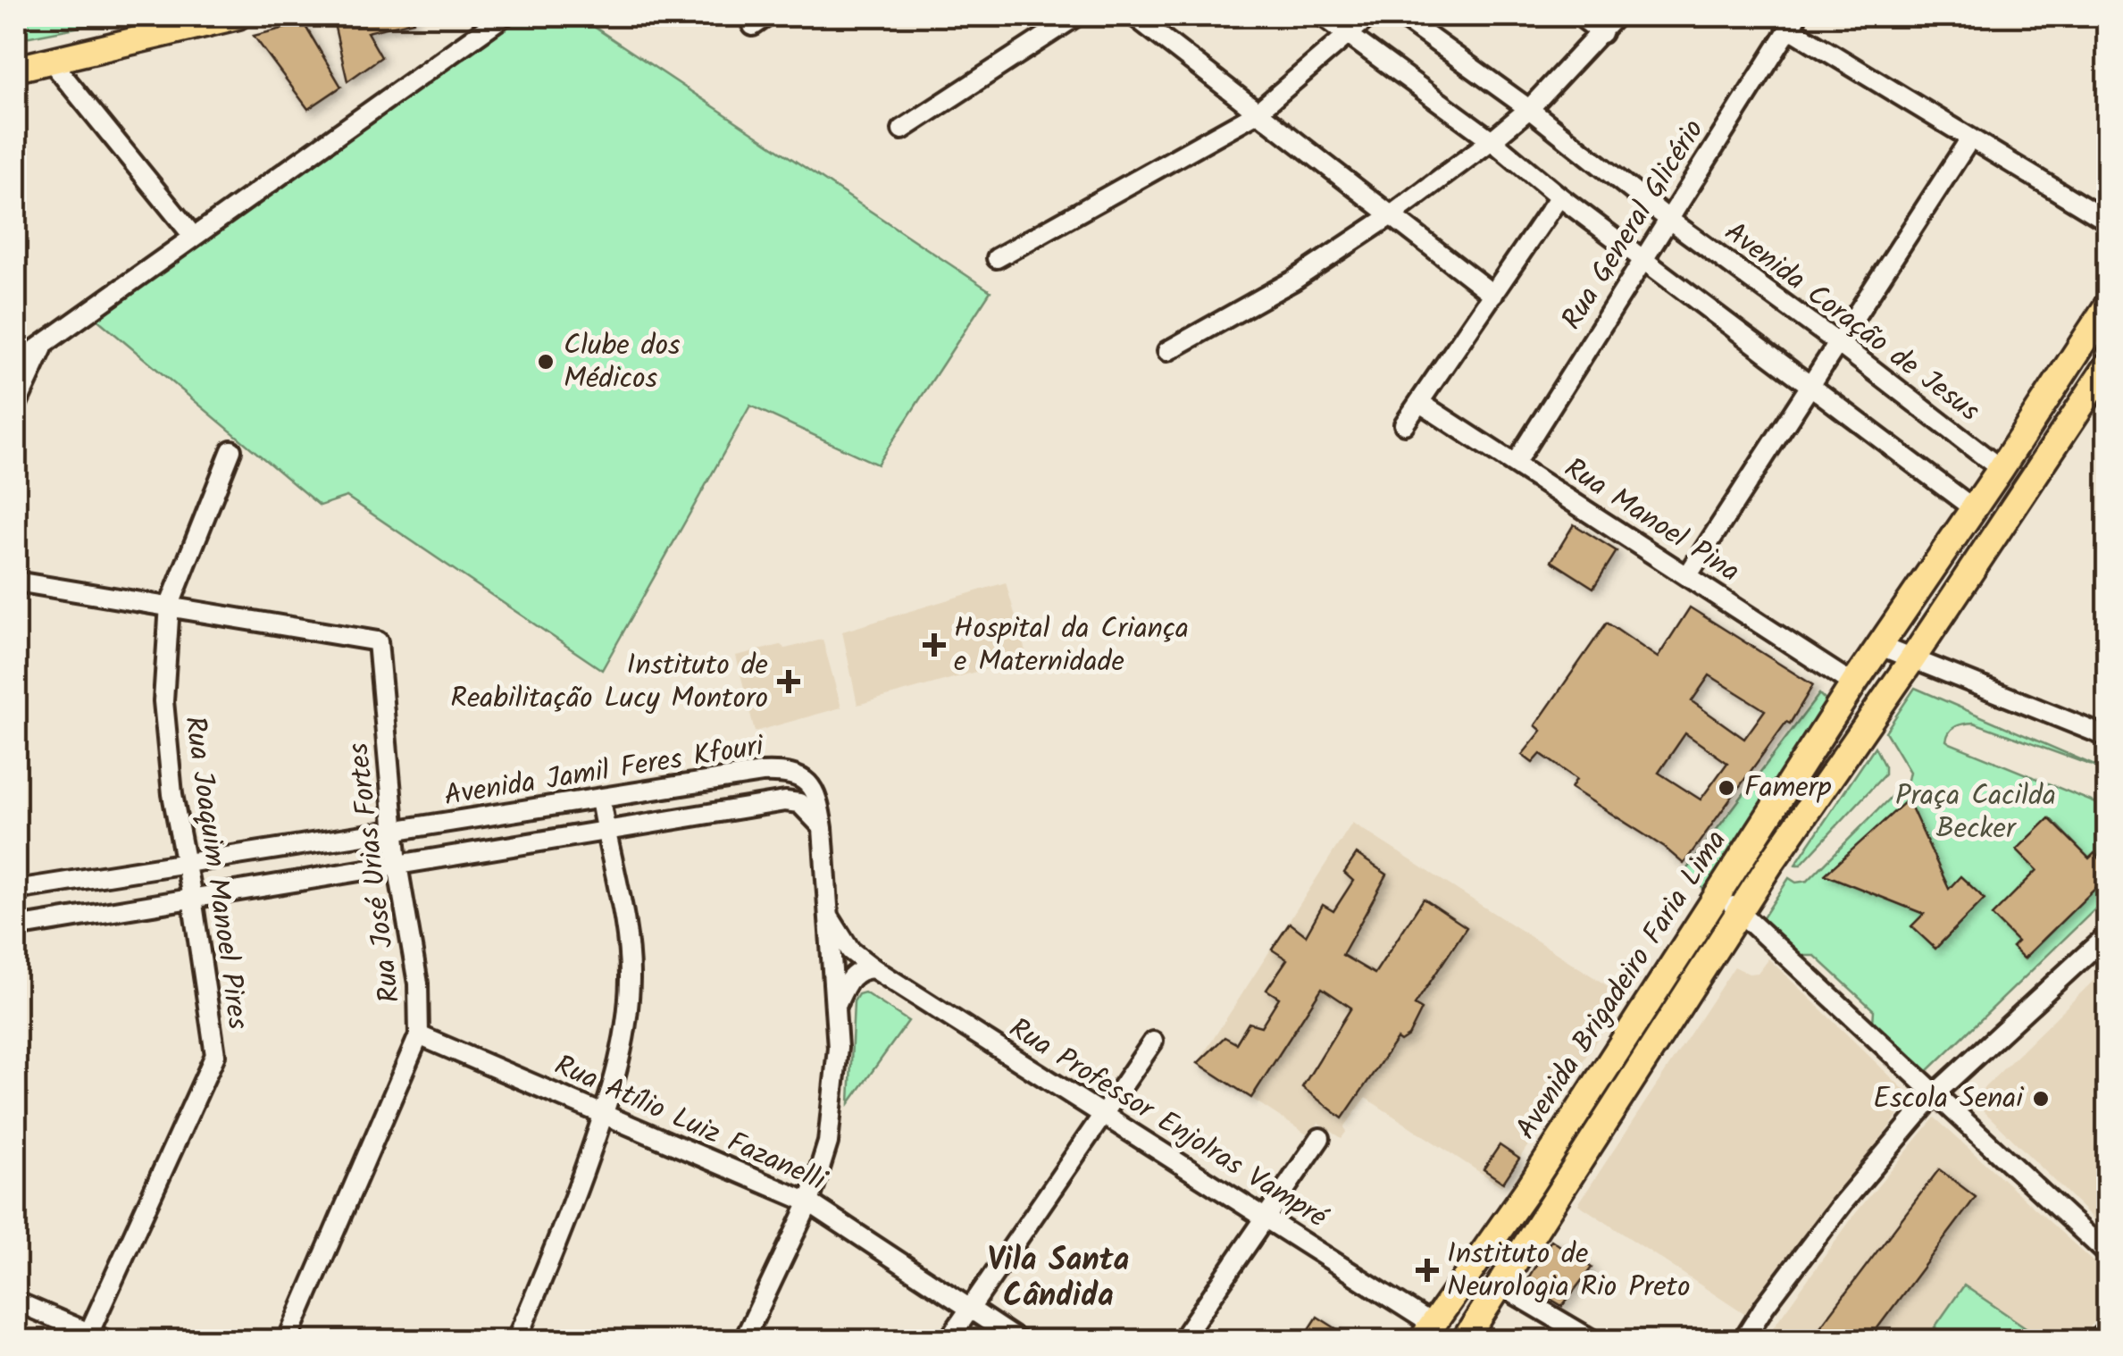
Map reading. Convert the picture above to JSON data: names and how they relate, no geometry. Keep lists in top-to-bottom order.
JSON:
{
  "streets": {
    "main road": ["Avenida Brigadeiro Faria Lima"],
    "street": [
      "Rua General Glicério",
      "Avenida Coração de Jesus",
      "Rua Manoel Pina",
      "Avenida Jamil Feres Kfouri",
      "Rua Joaquim Manoel Pires",
      "Rua José Urias Fortes",
      "Rua Atílio Luiz Fazanelli",
      "Rua Professor Enjolras Vampré"
    ]
  },
  "crossings": [
    ["Rua General Glicério", "Avenida Coração de Jesus"],
    ["Rua General Glicério", "Rua Manoel Pina"],
    ["Avenida Coração de Jesus", "Avenida Brigadeiro Faria Lima"],
    ["Rua Manoel Pina", "Avenida Brigadeiro Faria Lima"],
    ["Avenida Jamil Feres Kfouri", "Rua Joaquim Manoel Pires"],
    ["Avenida Jamil Feres Kfouri", "Rua José Urias Fortes"],
    ["Rua Joaquim Manoel Pires", "Rua José Urias Fortes"],
    ["Rua José Urias Fortes", "Rua Atílio Luiz Fazanelli"],
    ["Avenida Brigadeiro Faria Lima", "Rua Professor Enjolras Vampré"]
  ],
  "districts": ["Vila Santa Cândida"],
  "parks": ["Praça Cacilda Becker"],
  "places": {
    "other": ["Clube dos Médicos", "Famerp", "Escola Senai"],
    "health": ["Hospital da Criança e Maternidade", "Instituto de Reabilitação Lucy Montoro", "Instituto de Neurologia Rio Preto"]
  }
}
